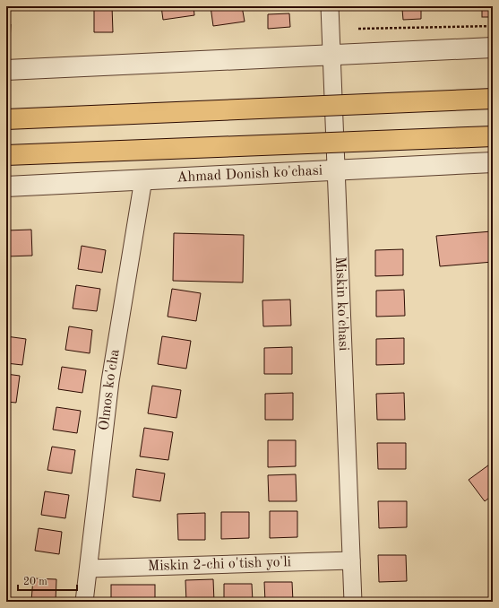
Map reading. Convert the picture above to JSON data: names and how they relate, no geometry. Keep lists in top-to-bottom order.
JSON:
{
  "streets": {
    "main road": ["Ahmad Donish ko'chasi"],
    "street": ["Miskin ko'chasi", "Olmos ko'cha", "Miskin 2-chi o'tish yo'li"]
  },
  "crossings": [
    ["Ahmad Donish ko'chasi", "Miskin ko'chasi"],
    ["Ahmad Donish ko'chasi", "Olmos ko'cha"],
    ["Miskin ko'chasi", "Miskin 2-chi o'tish yo'li"],
    ["Olmos ko'cha", "Miskin 2-chi o'tish yo'li"]
  ],
  "scale_bar": "20 m"
}
